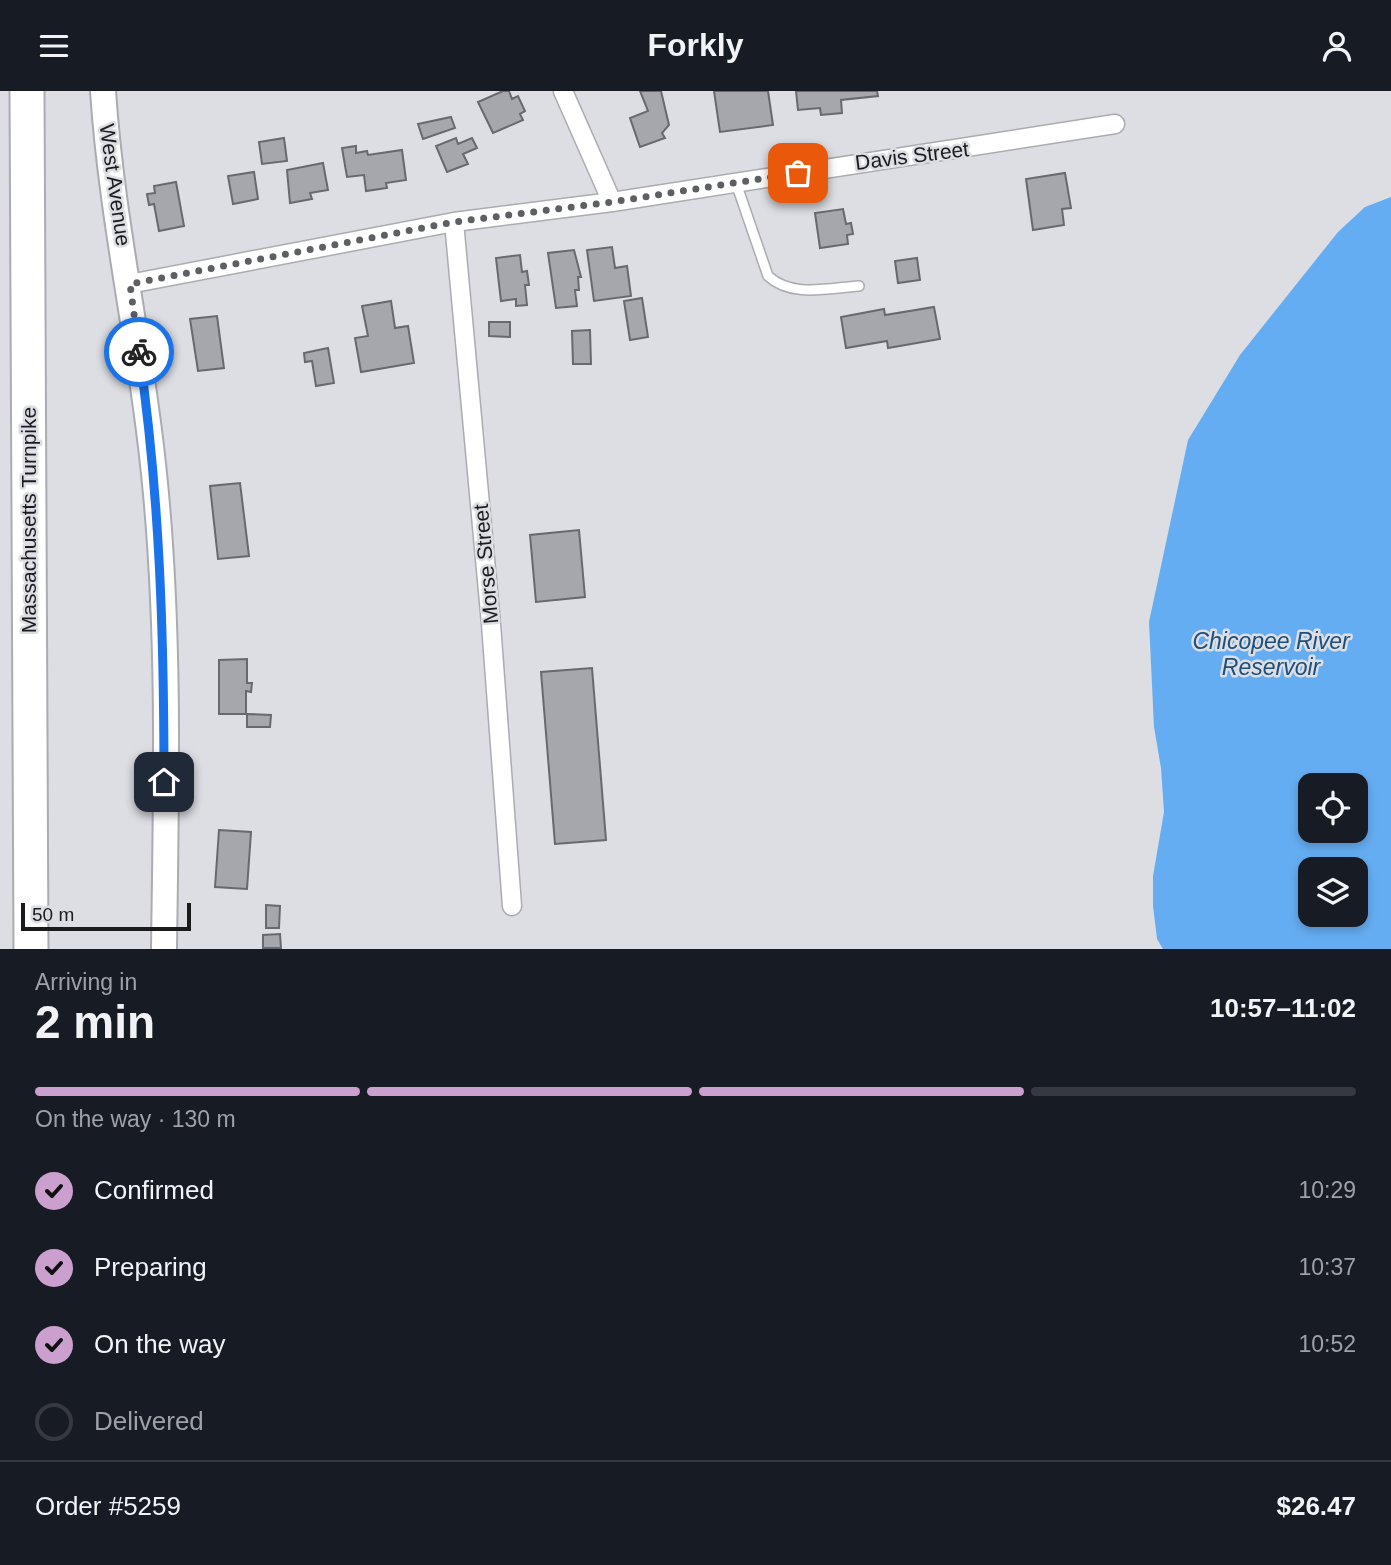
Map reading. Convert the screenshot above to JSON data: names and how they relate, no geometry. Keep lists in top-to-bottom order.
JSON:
{
  "streets": {
    "highway": ["Massachusetts Turnpike"],
    "main road": ["West Avenue"],
    "street": ["Davis Street", "Morse Street"]
  },
  "crossings": [
    ["Davis Street", "West Avenue"],
    ["Davis Street", "Morse Street"]
  ],
  "water": ["Chicopee River Reservoir"],
  "scale_bar": "50 m",
  "page": {
    "header": "Forkly",
    "scale": "50 m",
    "heading": ["2 min", "Arriving in", "10:57–11:02"],
    "panel": ["Order #5259", "$26.47"],
    "bar": "On the way · 130 m",
    "list": [
      ["Confirmed", "10:29"],
      ["Preparing", "10:37"],
      ["On the way", "10:52"],
      "Delivered"
    ]
  }
}
